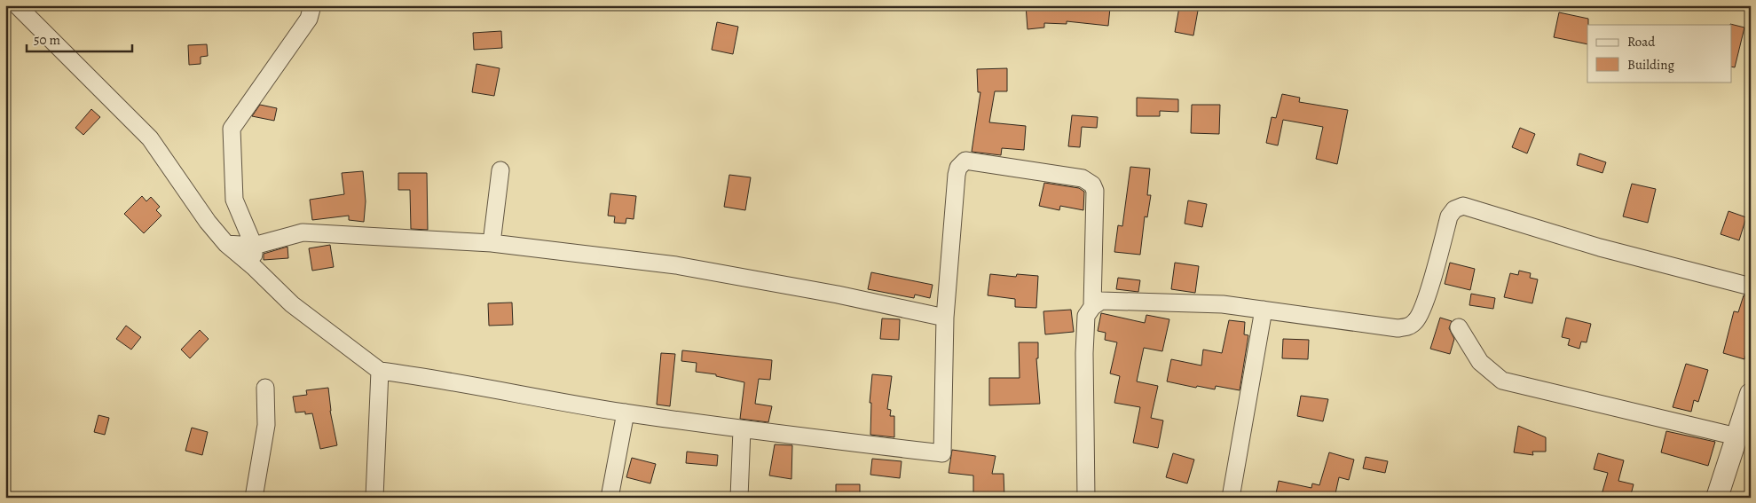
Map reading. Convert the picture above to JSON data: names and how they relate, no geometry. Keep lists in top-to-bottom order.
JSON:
{
  "legend": ["Road", "Building"],
  "scale_bar": "50 m"
}
